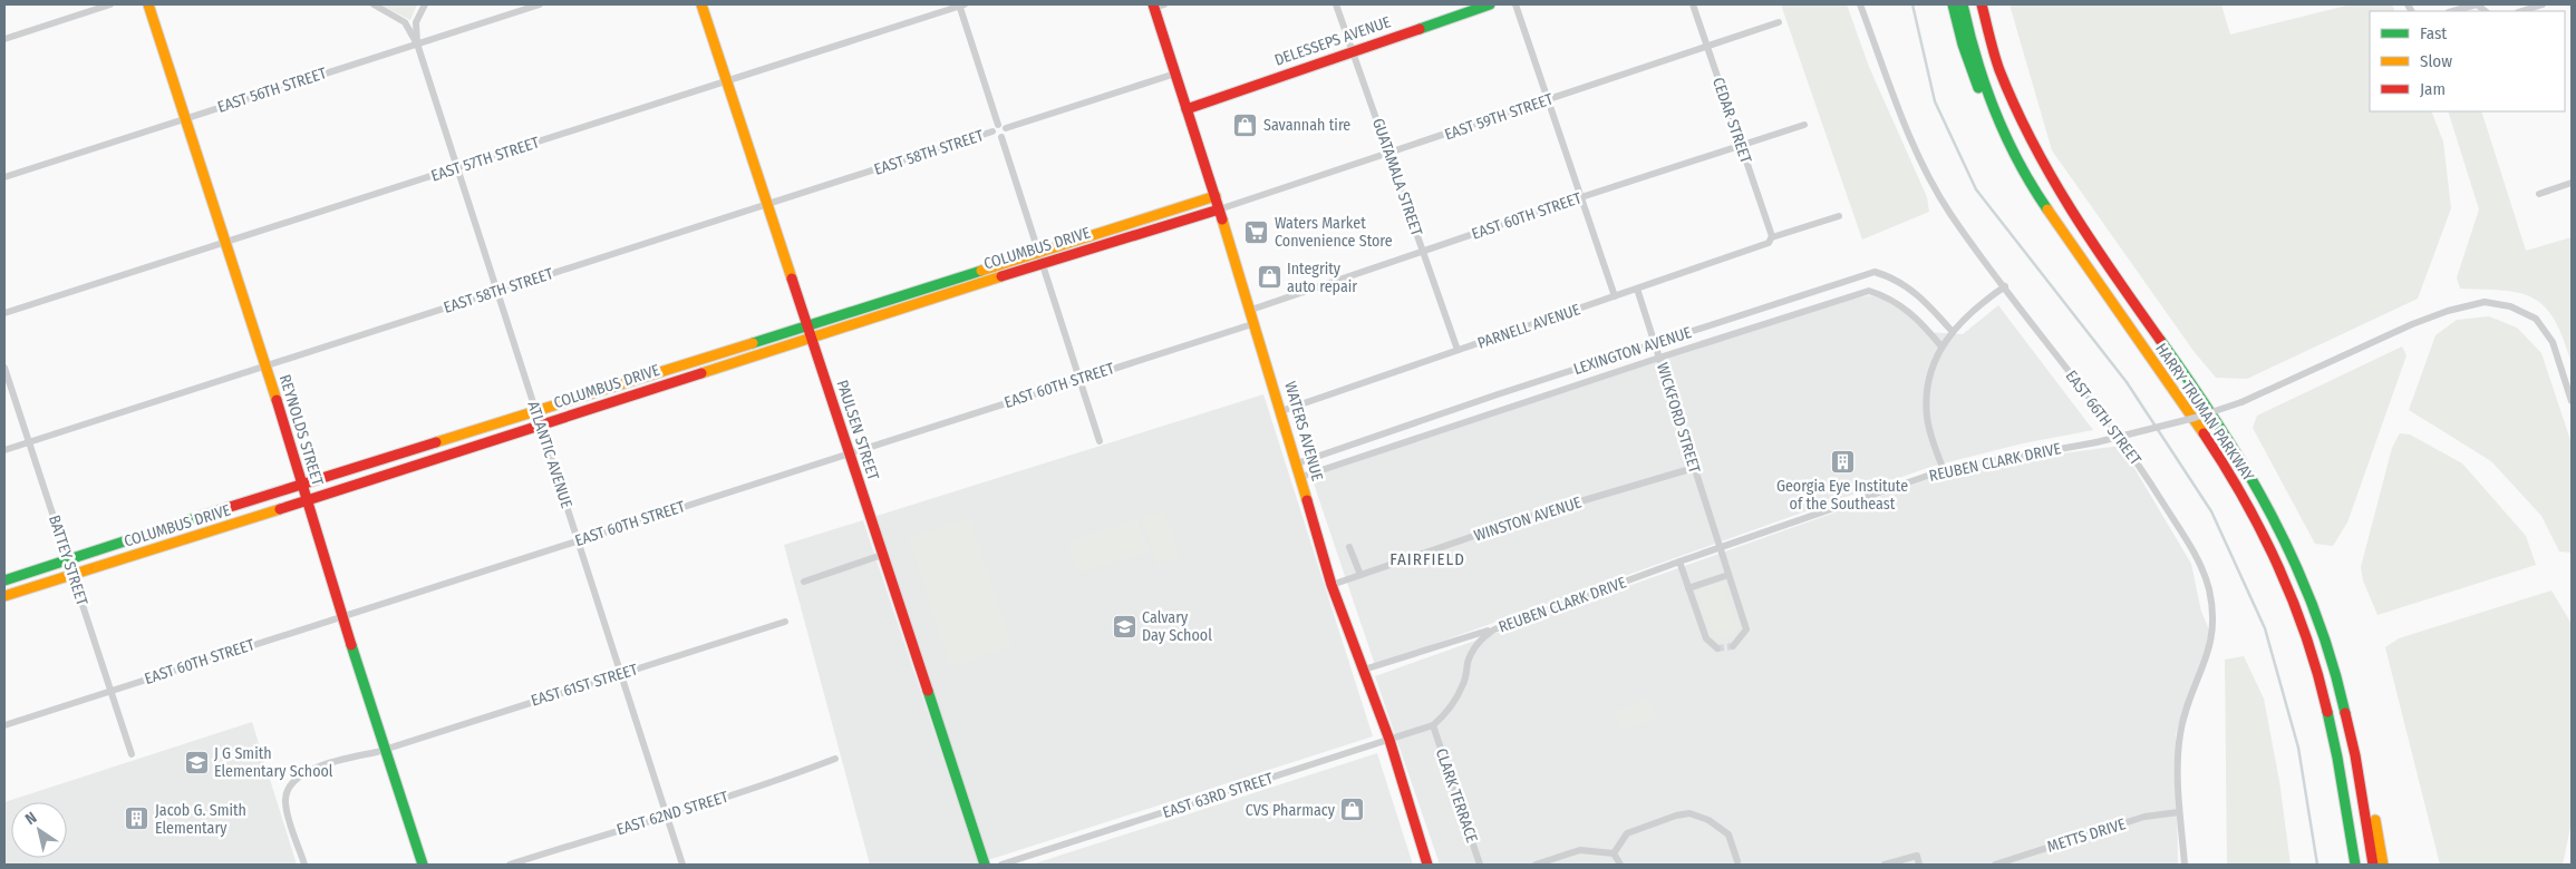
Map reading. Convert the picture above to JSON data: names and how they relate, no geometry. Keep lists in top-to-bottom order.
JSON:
{
  "streets": {
    "main road": [
      "DELESSEPS AVENUE",
      "COLUMBUS DRIVE",
      "HARRY TRUMAN PARKWAY",
      "REYNOLDS STREET",
      "PAULSEN STREET",
      "WATERS AVENUE"
    ],
    "street": [
      "EAST 56TH STREET",
      "EAST 59TH STREET",
      "CEDAR STREET",
      "EAST 58TH STREET",
      "EAST 57TH STREET",
      "GUATAMALA STREET",
      "EAST 60TH STREET",
      "PARNELL AVENUE",
      "LEXINGTON AVENUE",
      "WICKFORD STREET",
      "EAST 66TH STREET",
      "ATLANTIC AVENUE",
      "REUBEN CLARK DRIVE",
      "WINSTON AVENUE",
      "BATTEY STREET",
      "EAST 61ST STREET",
      "EAST 63RD STREET",
      "CLARK TERRACE",
      "EAST 62ND STREET",
      "METTS DRIVE"
    ]
  },
  "crossings": [
    ["DELESSEPS AVENUE", "GUATAMALA STREET"],
    ["DELESSEPS AVENUE", "WATERS AVENUE"],
    ["EAST 56TH STREET", "REYNOLDS STREET"],
    ["EAST 56TH STREET", "ATLANTIC AVENUE"],
    ["EAST 59TH STREET", "CEDAR STREET"],
    ["EAST 59TH STREET", "GUATAMALA STREET"],
    ["EAST 59TH STREET", "COLUMBUS DRIVE"],
    ["EAST 59TH STREET", "WATERS AVENUE"],
    ["CEDAR STREET", "EAST 60TH STREET"],
    ["CEDAR STREET", "PARNELL AVENUE"],
    ["EAST 58TH STREET", "REYNOLDS STREET"],
    ["EAST 58TH STREET", "PAULSEN STREET"],
    ["EAST 58TH STREET", "ATLANTIC AVENUE"],
    ["EAST 58TH STREET", "BATTEY STREET"],
    ["EAST 57TH STREET", "REYNOLDS STREET"],
    ["EAST 57TH STREET", "PAULSEN STREET"],
    ["EAST 57TH STREET", "ATLANTIC AVENUE"],
    ["GUATAMALA STREET", "EAST 60TH STREET"],
    ["GUATAMALA STREET", "PARNELL AVENUE"],
    ["EAST 60TH STREET", "REYNOLDS STREET"],
    ["EAST 60TH STREET", "PAULSEN STREET"],
    ["EAST 60TH STREET", "WATERS AVENUE"],
    ["EAST 60TH STREET", "ATLANTIC AVENUE"],
    ["EAST 60TH STREET", "BATTEY STREET"],
    ["COLUMBUS DRIVE", "REYNOLDS STREET"],
    ["COLUMBUS DRIVE", "PAULSEN STREET"],
    ["COLUMBUS DRIVE", "WATERS AVENUE"],
    ["COLUMBUS DRIVE", "ATLANTIC AVENUE"],
    ["COLUMBUS DRIVE", "BATTEY STREET"],
    ["PARNELL AVENUE", "WICKFORD STREET"],
    ["PARNELL AVENUE", "WATERS AVENUE"],
    ["LEXINGTON AVENUE", "WICKFORD STREET"],
    ["LEXINGTON AVENUE", "WATERS AVENUE"],
    ["WICKFORD STREET", "REUBEN CLARK DRIVE"],
    ["WICKFORD STREET", "WINSTON AVENUE"],
    ["EAST 66TH STREET", "METTS DRIVE"],
    ["REYNOLDS STREET", "EAST 61ST STREET"],
    ["WATERS AVENUE", "WINSTON AVENUE"],
    ["WATERS AVENUE", "EAST 63RD STREET"],
    ["ATLANTIC AVENUE", "EAST 61ST STREET"],
    ["ATLANTIC AVENUE", "EAST 62ND STREET"],
    ["REUBEN CLARK DRIVE", "EAST 63RD STREET"],
    ["REUBEN CLARK DRIVE", "CLARK TERRACE"],
    ["EAST 63RD STREET", "CLARK TERRACE"]
  ],
  "districts": ["FAIRFIELD"],
  "places": {
    "shop": ["Savannah tire", "Integrity auto repair", "CVS Pharmacy"],
    "supermarket": ["Waters Market Convenience Store"],
    "building": ["Georgia Eye Institute of the Southeast", "Jacob G. Smith Elementary"],
    "school or university": ["Calvary Day School", "J G Smith Elementary School"]
  },
  "legend": ["Fast", "Slow", "Jam"],
  "north": "top left"
}
